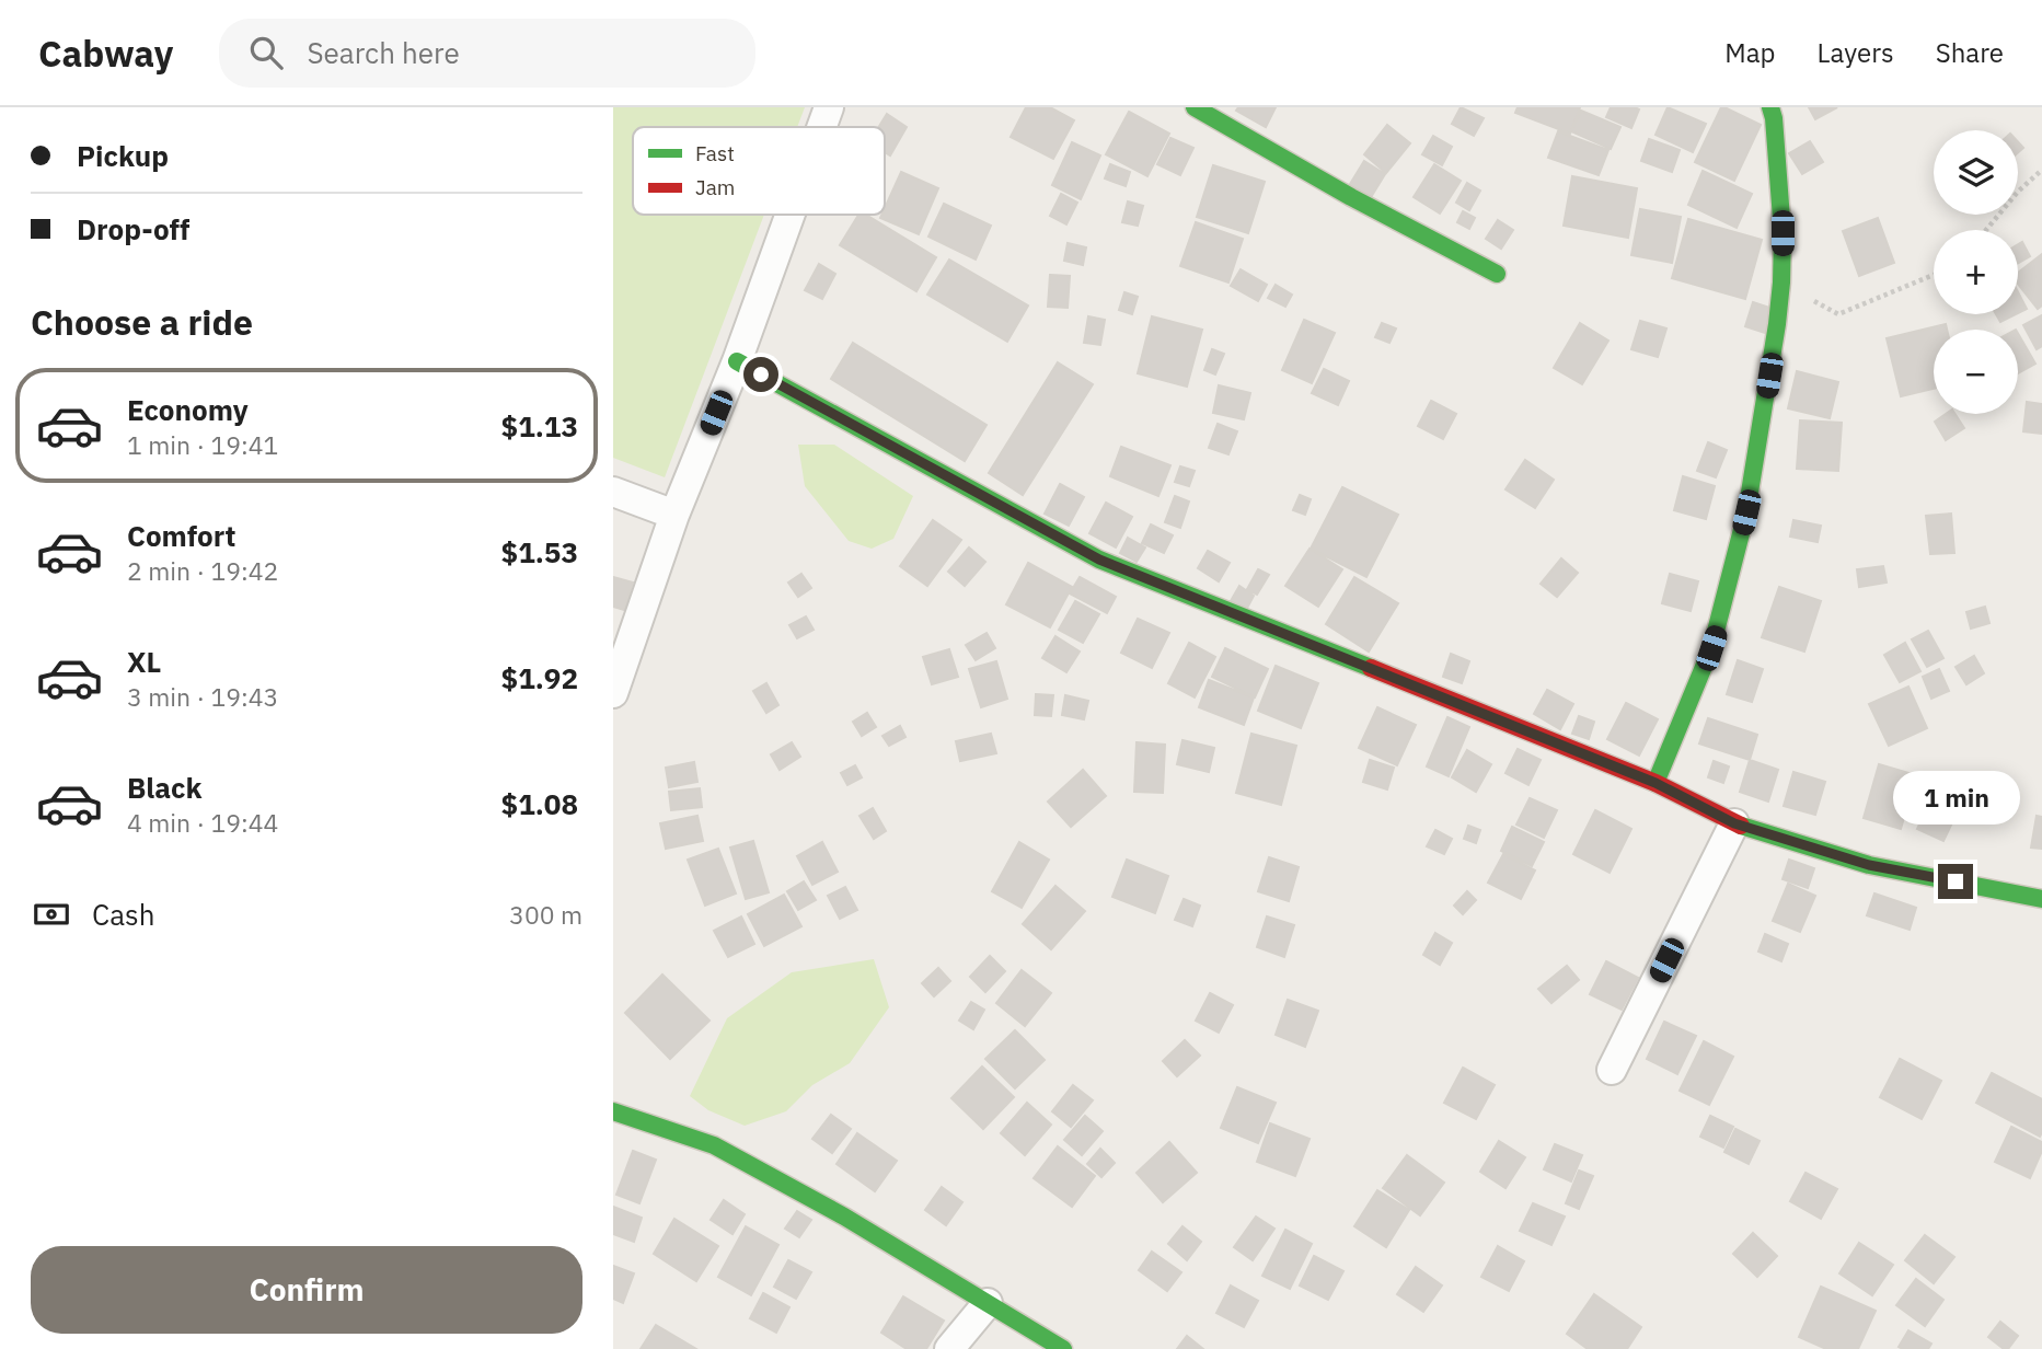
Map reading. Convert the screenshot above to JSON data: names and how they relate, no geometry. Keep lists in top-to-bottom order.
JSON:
{
  "legend": ["Fast", "Jam"],
  "page": {
    "header": "Cabway",
    "search": "Search here",
    "nav": ["Map", "Layers", "Share"],
    "banner": ["Pickup", "Drop-off"],
    "map_buttons": ["+", "−"],
    "heading": "Choose a ride",
    "list": [
      {
        "name": "Economy",
        "note": "1 min · 19:41",
        "value": "$1.13"
      },
      {
        "name": "Comfort",
        "note": "2 min · 19:42",
        "value": "$1.53"
      },
      {
        "name": "XL",
        "note": "3 min · 19:43",
        "value": "$1.92"
      },
      {
        "name": "Black",
        "note": "4 min · 19:44",
        "value": "$1.08"
      }
    ],
    "bubble": "1 min",
    "pay": ["Cash", "300 m"],
    "buttons": "Confirm"
  }
}
